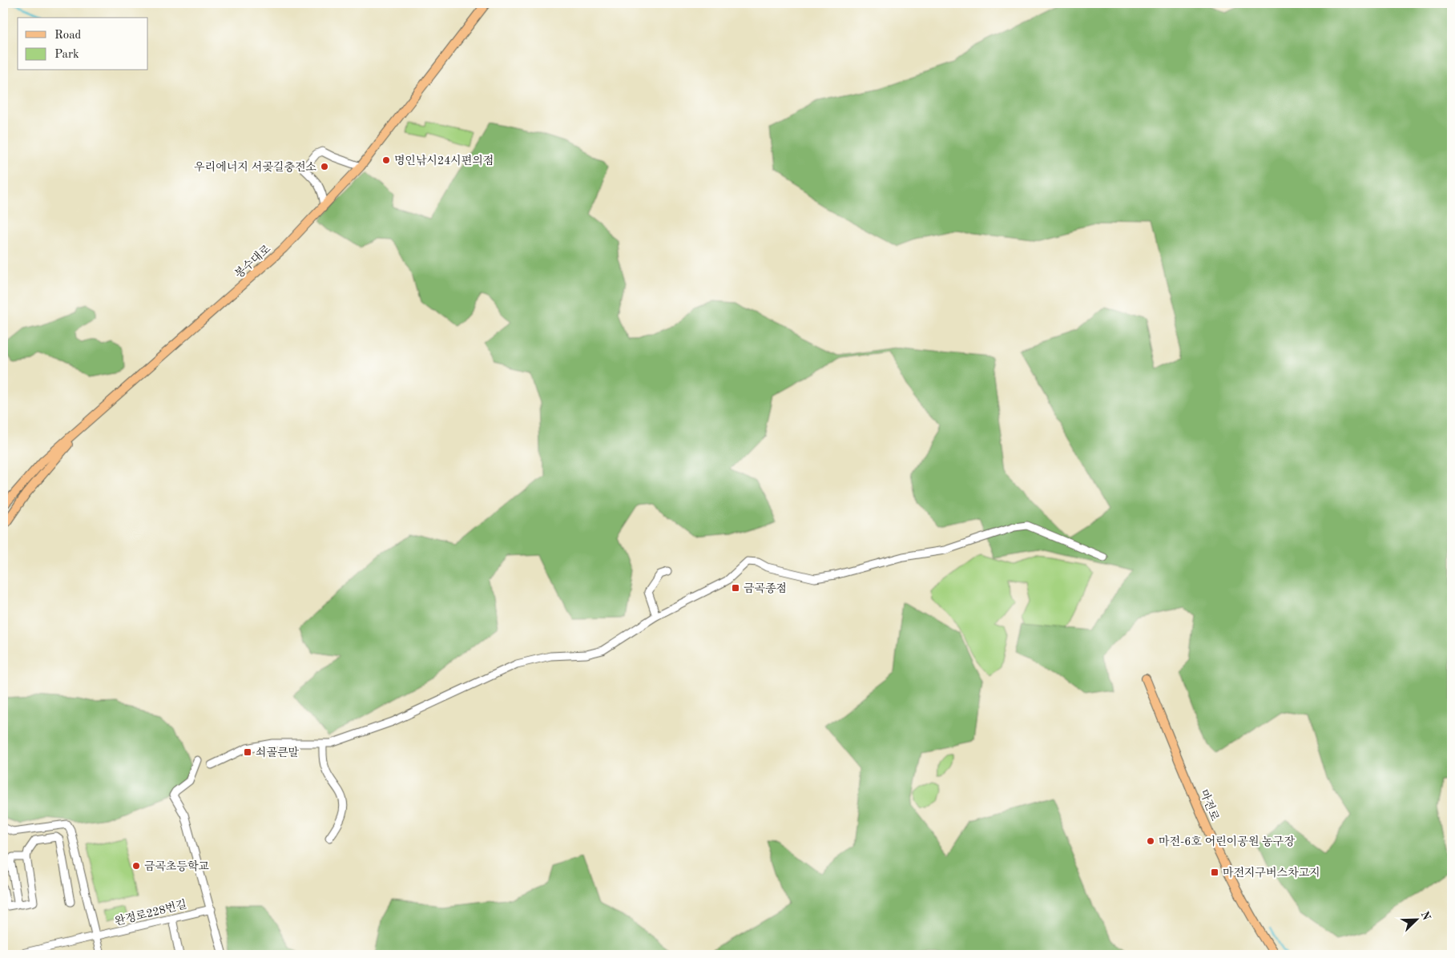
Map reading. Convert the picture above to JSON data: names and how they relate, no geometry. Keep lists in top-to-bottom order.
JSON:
{
  "streets": {
    "main road": ["봉수대로", "마전로"],
    "street": ["완정로228번길"]
  },
  "places": {
    "other": [
      "명인낚시24시편의점",
      "우리에너지 서곶길충전소",
      "마전-6호 어린이공원 농구장",
      "금곡초등학교"
    ],
    "transit": ["금곡종점", "쇠골큰말", "마전지구버스차고지"]
  },
  "legend": ["Road", "Park"],
  "north": "top right"
}
